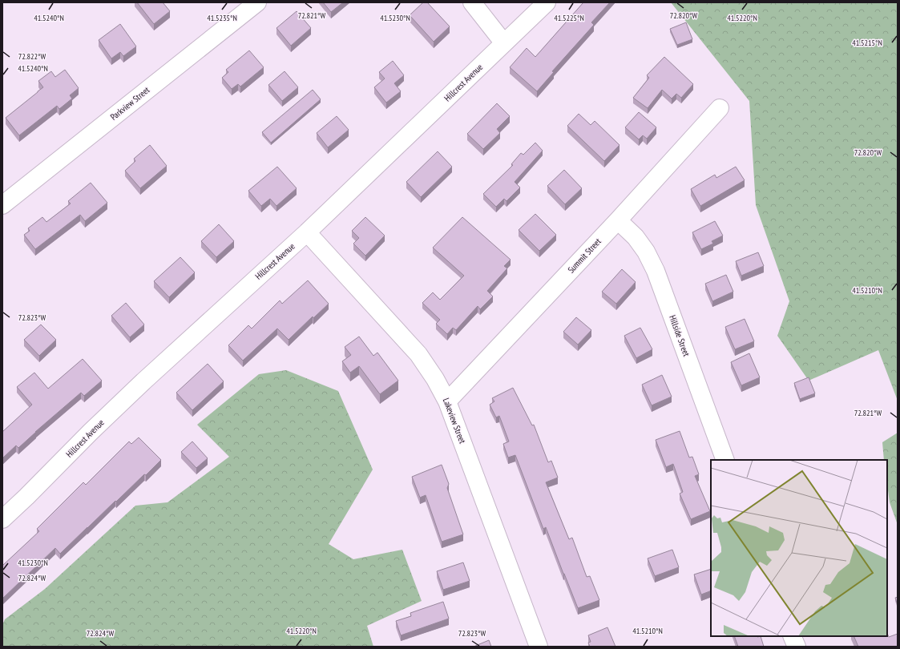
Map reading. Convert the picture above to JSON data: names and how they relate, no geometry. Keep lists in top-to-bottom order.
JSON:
{
  "streets": {
    "street": [
      "Hillcrest Avenue",
      "Parkview Street",
      "Summit Street",
      "Hillside Street",
      "Lakeview Street"
    ]
  },
  "crossings": [
    ["Hillcrest Avenue", "Lakeview Street"],
    ["Summit Street", "Hillside Street"],
    ["Summit Street", "Lakeview Street"]
  ],
  "coordinates": [
    "72.821°W",
    "72.820°W",
    "41.5240°N",
    "41.5235°N",
    "41.5230°N",
    "41.5225°N",
    "41.5220°N",
    "41.5215°N",
    "72.822°W",
    "41.5210°N",
    "72.823°W",
    "72.824°W"
  ]
}
